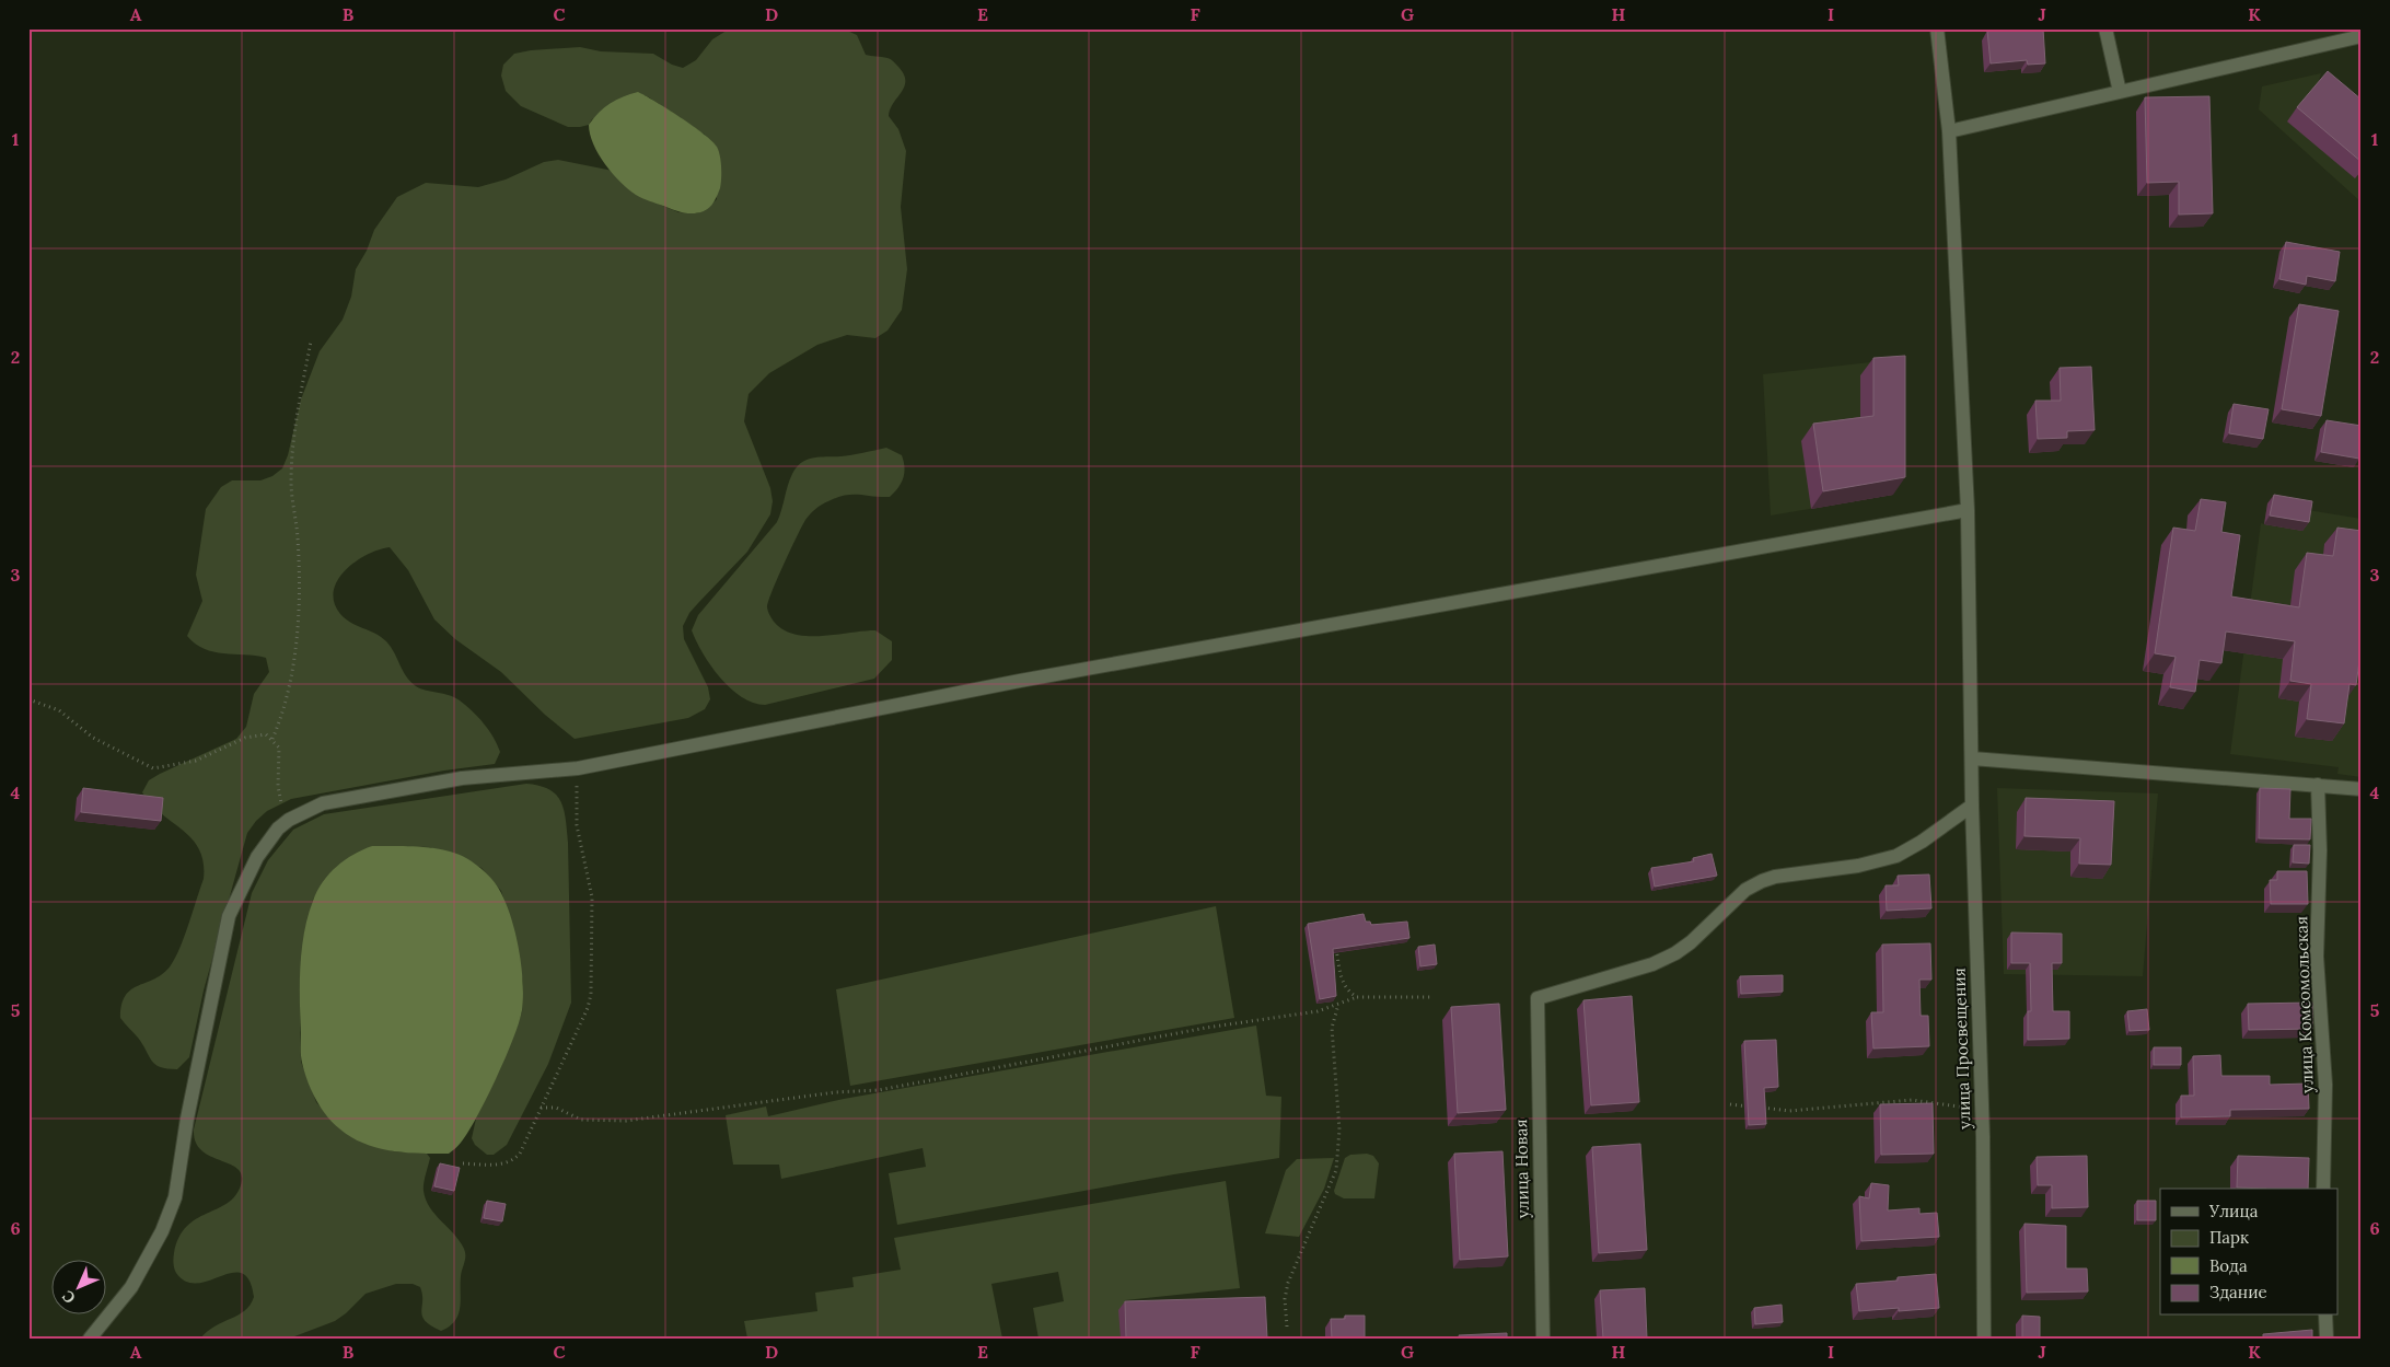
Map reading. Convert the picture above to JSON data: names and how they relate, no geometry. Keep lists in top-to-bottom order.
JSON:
{
  "streets": {
    "street": ["улица Комсомольская", "улица Просвещения", "улица Новая"]
  },
  "crossings": [
    ["улица Просвещения", "улица Новая"]
  ],
  "legend": [
    "Улица",
    "Парк",
    "Вода",
    "Здание"
  ],
  "north": "bottom left",
  "grid": {
    "columns": [
      "A",
      "B",
      "C",
      "D",
      "E",
      "F",
      "G",
      "H",
      "I",
      "J",
      "K"
    ],
    "rows": [
      "1",
      "2",
      "3",
      "4",
      "5",
      "6"
    ]
  }
}
